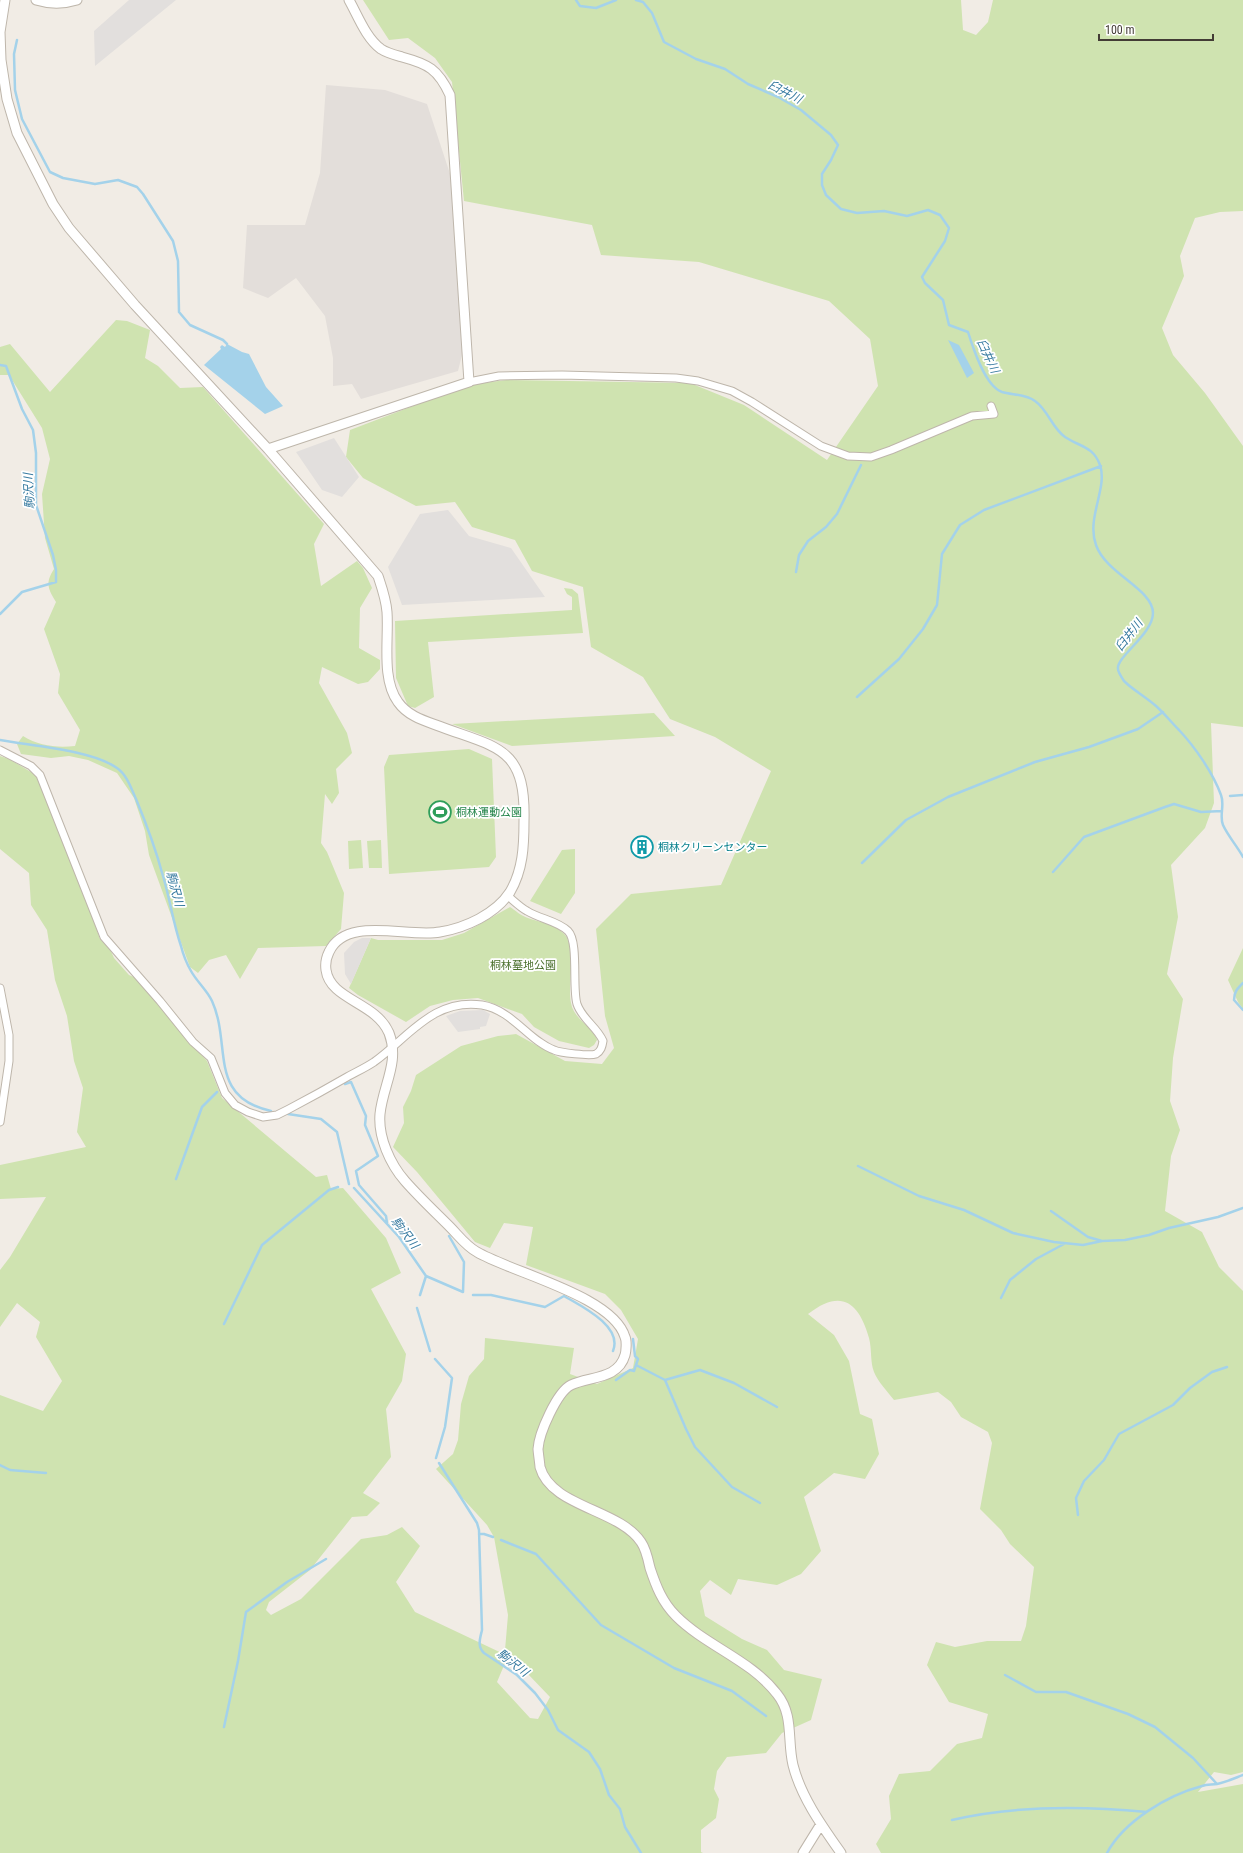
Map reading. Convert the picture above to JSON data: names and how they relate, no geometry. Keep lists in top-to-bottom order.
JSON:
{
  "water": ["臼井川", "駒沢川"],
  "parks": ["桐林墓地公園"],
  "places": {
    "sports": ["桐林運動公園"],
    "building": ["桐林クリーンセンター"]
  },
  "scale_bar": "100 m"
}
